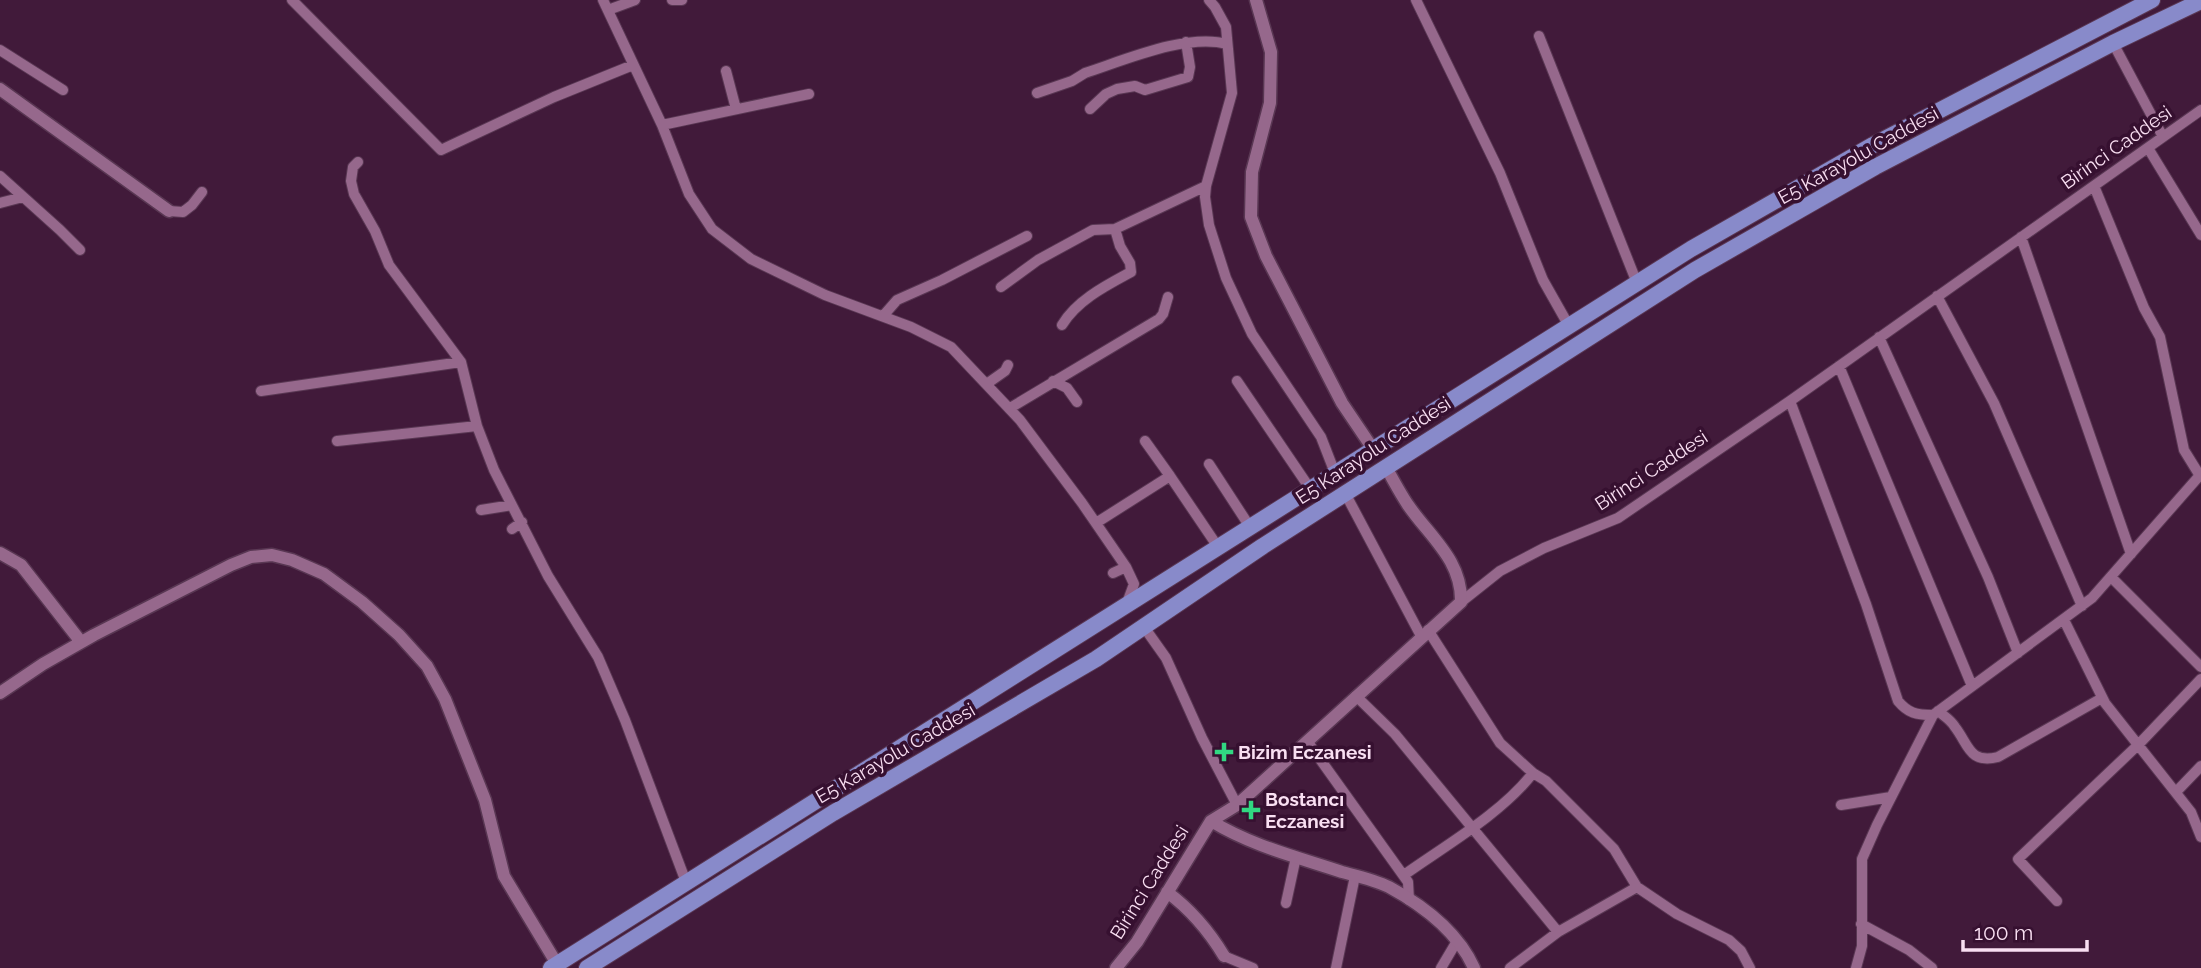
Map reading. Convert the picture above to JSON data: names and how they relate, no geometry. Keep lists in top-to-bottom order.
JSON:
{
  "streets": {
    "highway": ["E5 Karayolu Caddesi"],
    "street": ["Birinci Caddesi"]
  },
  "places": {
    "health": ["Bizim Eczanesi", "Bostancı Eczanesi"]
  },
  "scale_bar": "100 m"
}
